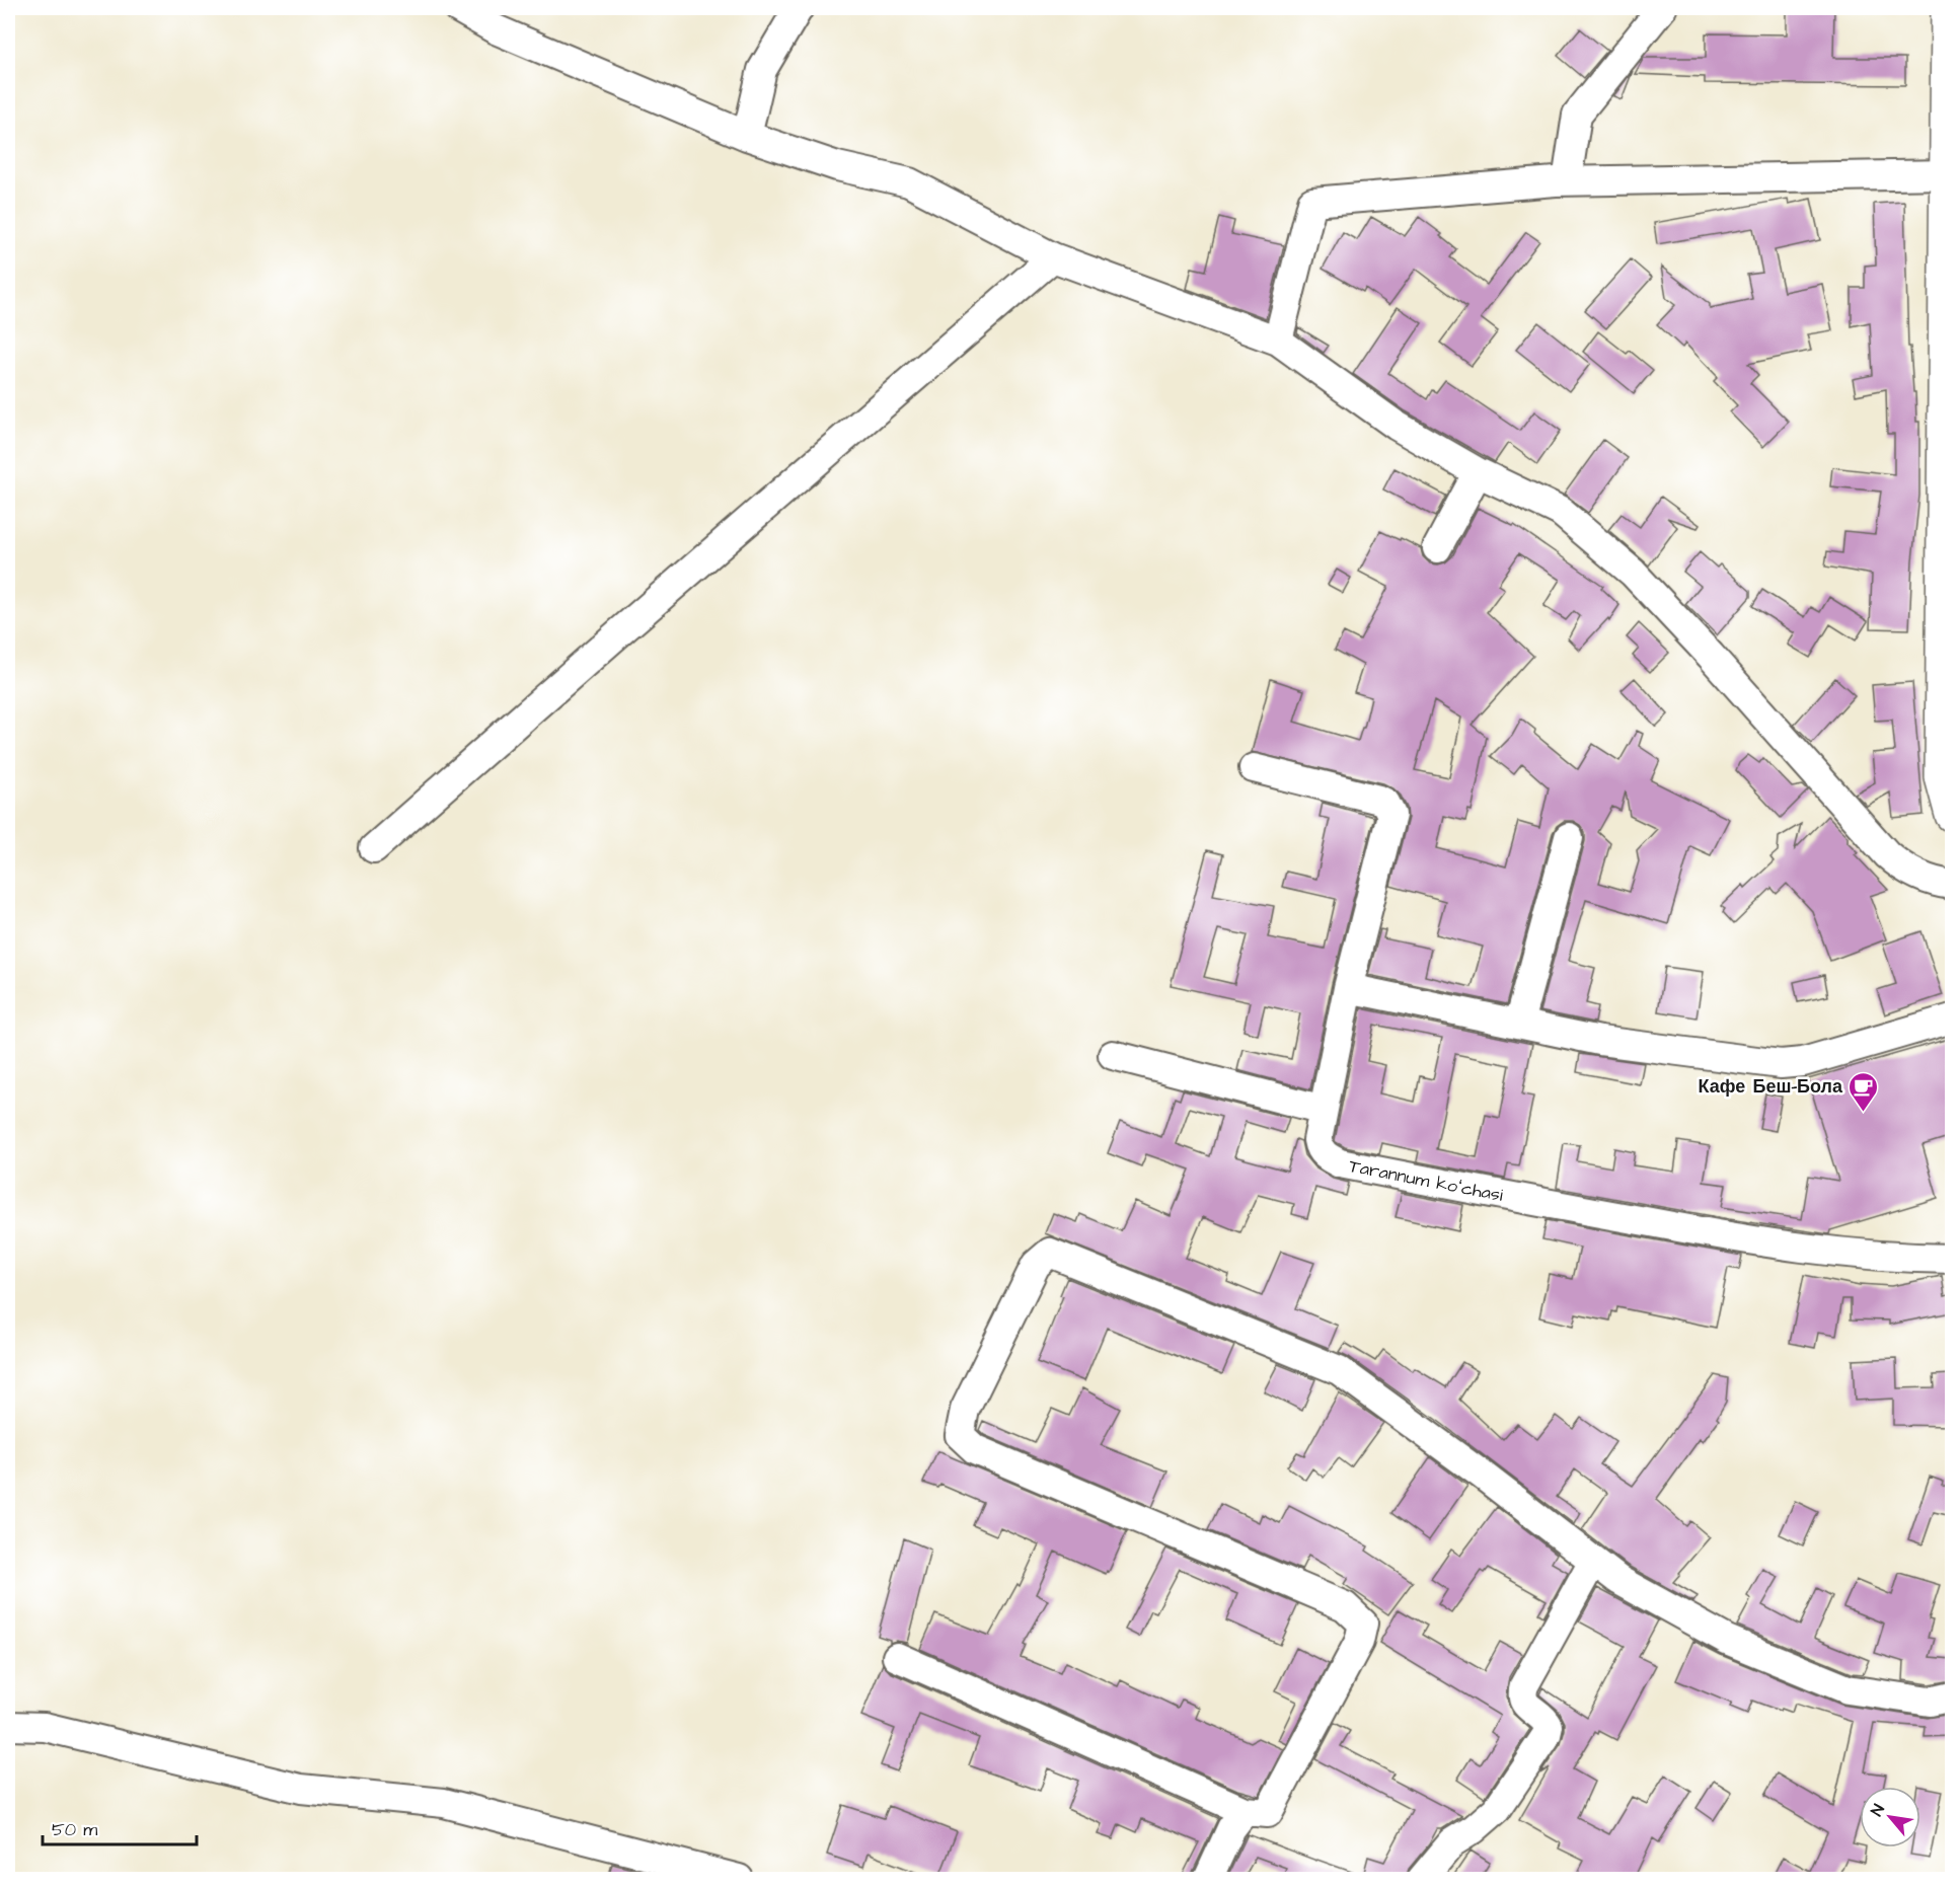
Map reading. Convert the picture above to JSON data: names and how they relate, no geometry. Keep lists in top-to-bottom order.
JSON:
{
  "streets": {
    "street": ["Tarannum koʻchasi"]
  },
  "places": {
    "cafe": ["Кафе Беш-Бола"]
  },
  "scale_bar": "50 m",
  "north": "top left"
}
